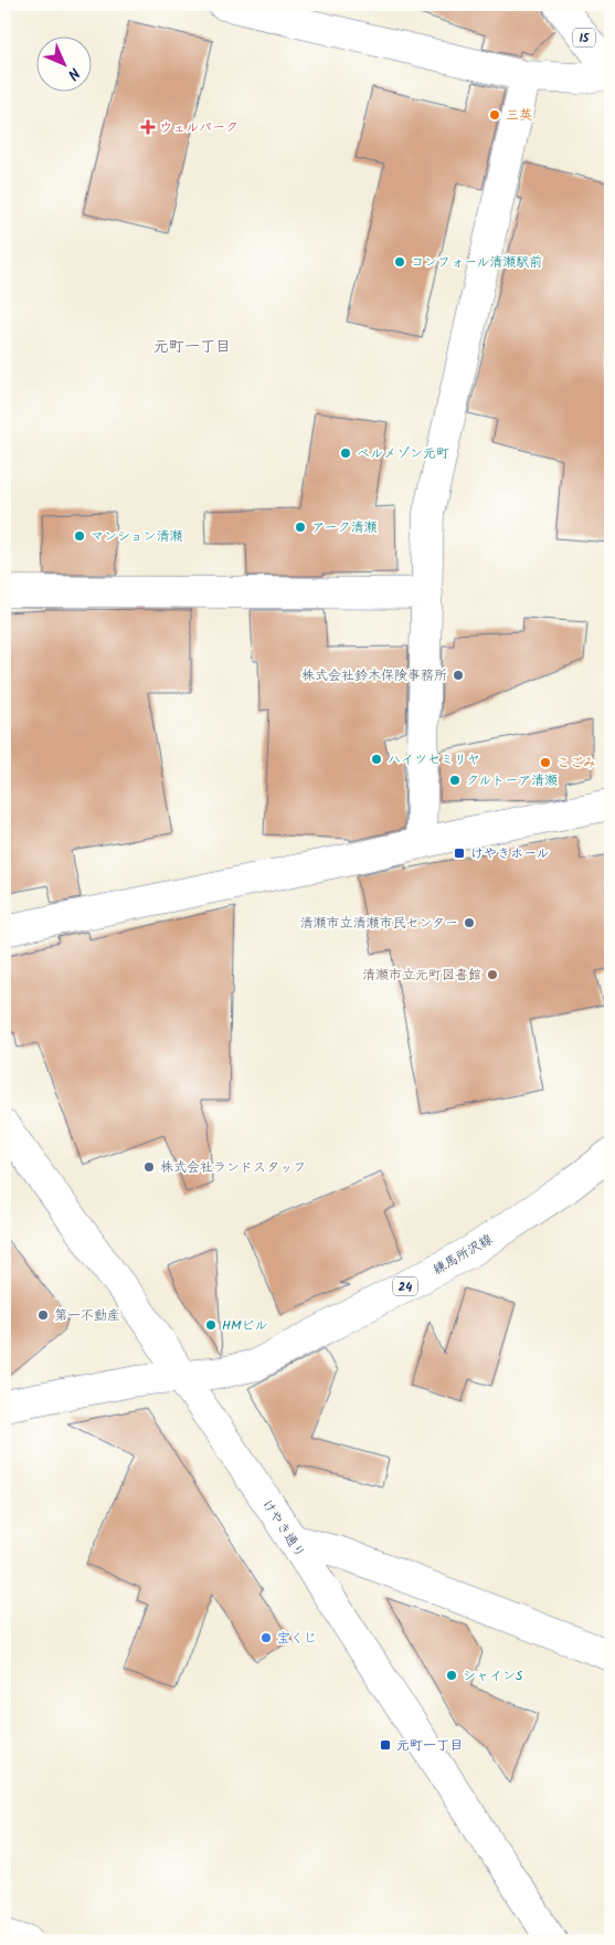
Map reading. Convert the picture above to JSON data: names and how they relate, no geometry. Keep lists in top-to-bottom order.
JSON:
{
  "streets": {
    "street": [
      "15",
      "練馬所沢線",
      "24",
      "けやき通り"
    ]
  },
  "crossings": [
    ["練馬所沢線", "24"],
    ["練馬所沢線", "けやき通り"],
    ["24", "けやき通り"]
  ],
  "districts": ["元町一丁目"],
  "places": {
    "other": [
      "三英",
      "コンフォール清瀬駅前",
      "ベルメゾン元町",
      "アーク清瀬",
      "マンション清瀬",
      "株式会社鈴木保険事務所",
      "ハイツセミリヤ",
      "こごみ",
      "クルトーア清瀬",
      "清瀬市立清瀬市民センター",
      "清瀬市立元町図書館",
      "株式会社ランドスタッフ",
      "第一不動産",
      "HMビル",
      "宝くじ",
      "シャインS"
    ],
    "health": ["ウェルパーク"],
    "transit": ["けやきホール", "元町一丁目"]
  },
  "north": "bottom right"
}
